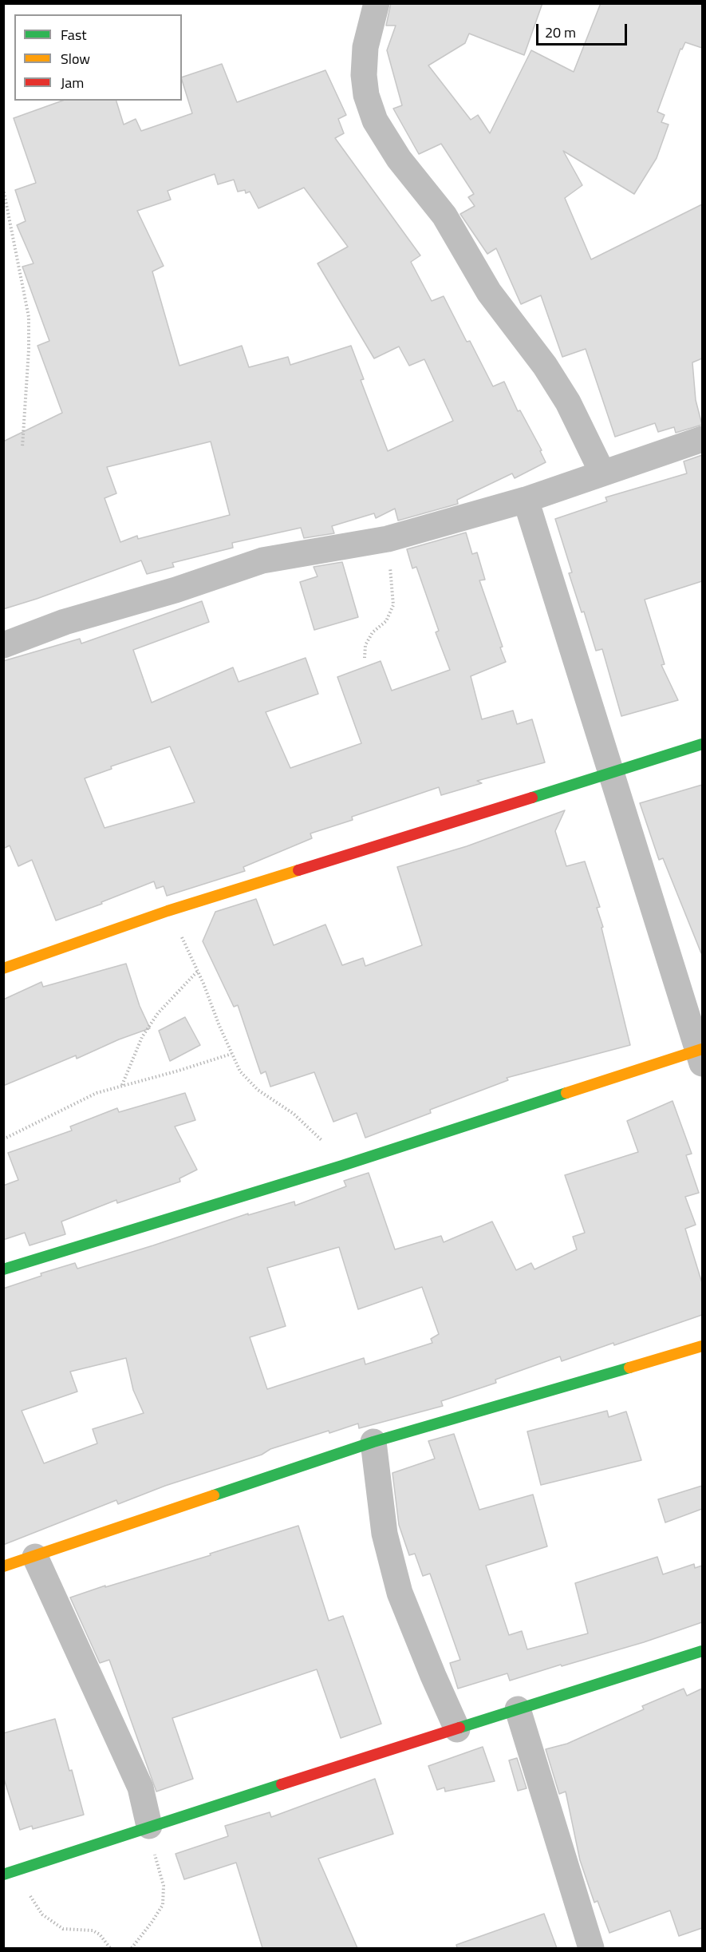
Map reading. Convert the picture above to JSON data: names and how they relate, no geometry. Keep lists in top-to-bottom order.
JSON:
{
  "legend": ["Fast", "Slow", "Jam"],
  "scale_bar": "20 m"
}
